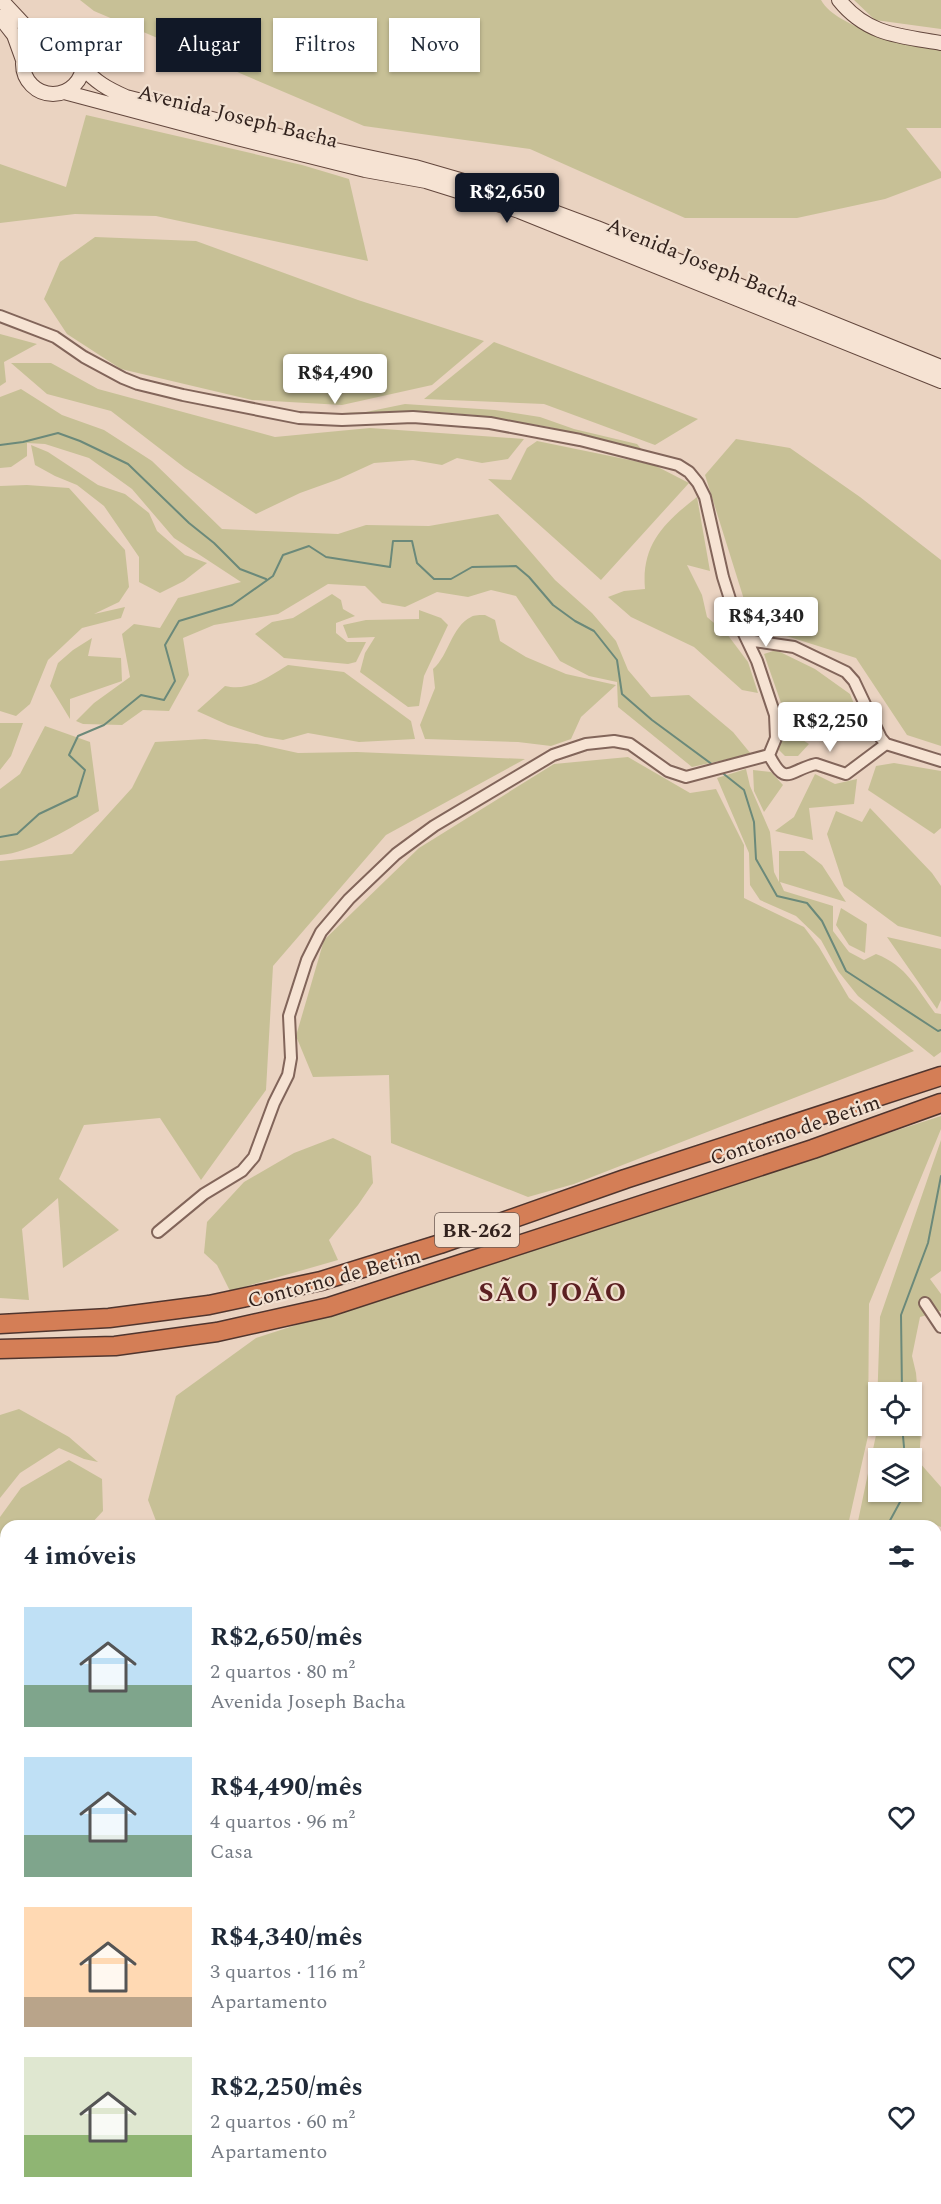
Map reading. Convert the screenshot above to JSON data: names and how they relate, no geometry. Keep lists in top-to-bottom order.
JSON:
{
  "streets": {
    "highway": ["Contorno de Betim", "BR-262"],
    "main road": ["Avenida Joseph Bacha"]
  },
  "districts": ["SÃO JOÃO"],
  "page": {
    "chip": [
      "Comprar",
      "Alugar",
      "Filtros",
      "Novo"
    ],
    "price": [
      "R$2,650",
      "R$4,490",
      "R$4,340",
      "R$2,250"
    ],
    "heading": "4 imóveis",
    "list": [
      {
        "name": "R$2,650/mês",
        "note": "2 quartos · 80 m² · Avenida Joseph Bacha"
      },
      {
        "name": "R$4,490/mês",
        "note": "4 quartos · 96 m² · Casa"
      },
      {
        "name": "R$4,340/mês",
        "note": "3 quartos · 116 m² · Apartamento"
      },
      {
        "name": "R$2,250/mês",
        "note": "2 quartos · 60 m² · Apartamento"
      }
    ]
  }
}
